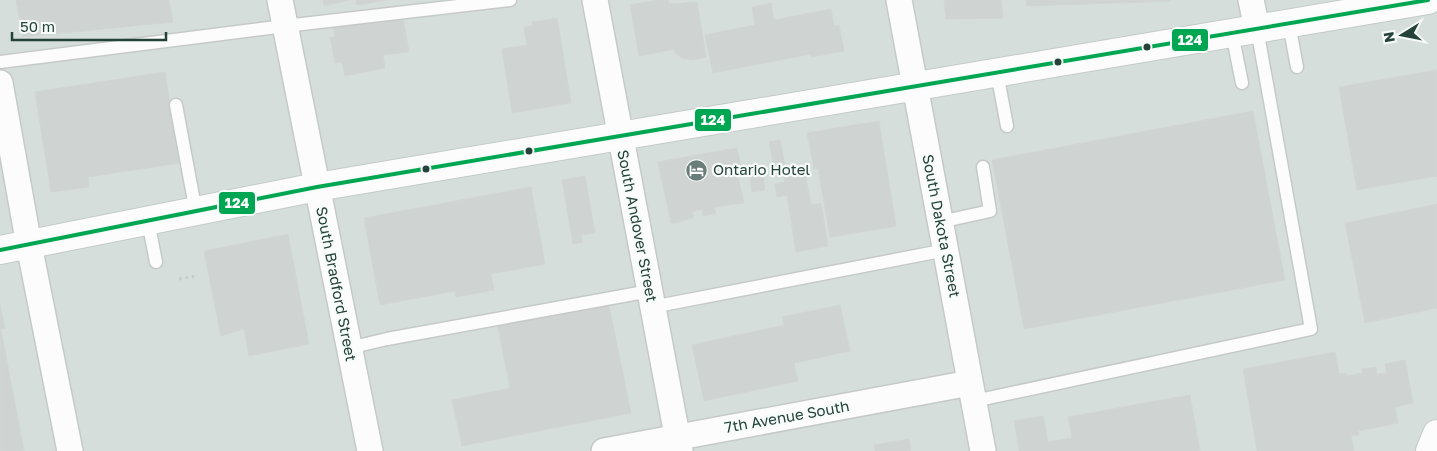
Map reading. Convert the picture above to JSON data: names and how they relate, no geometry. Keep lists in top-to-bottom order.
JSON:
{
  "streets": {
    "street": [
      "South Andover Street",
      "South Dakota Street",
      "South Bradford Street",
      "7th Avenue South"
    ]
  },
  "crossings": [
    ["South Andover Street", "7th Avenue South"],
    ["South Dakota Street", "7th Avenue South"]
  ],
  "places": {
    "hotel": ["Ontario Hotel"]
  },
  "lines": ["transit line 124"],
  "scale_bar": "50 m",
  "north": "left"
}
